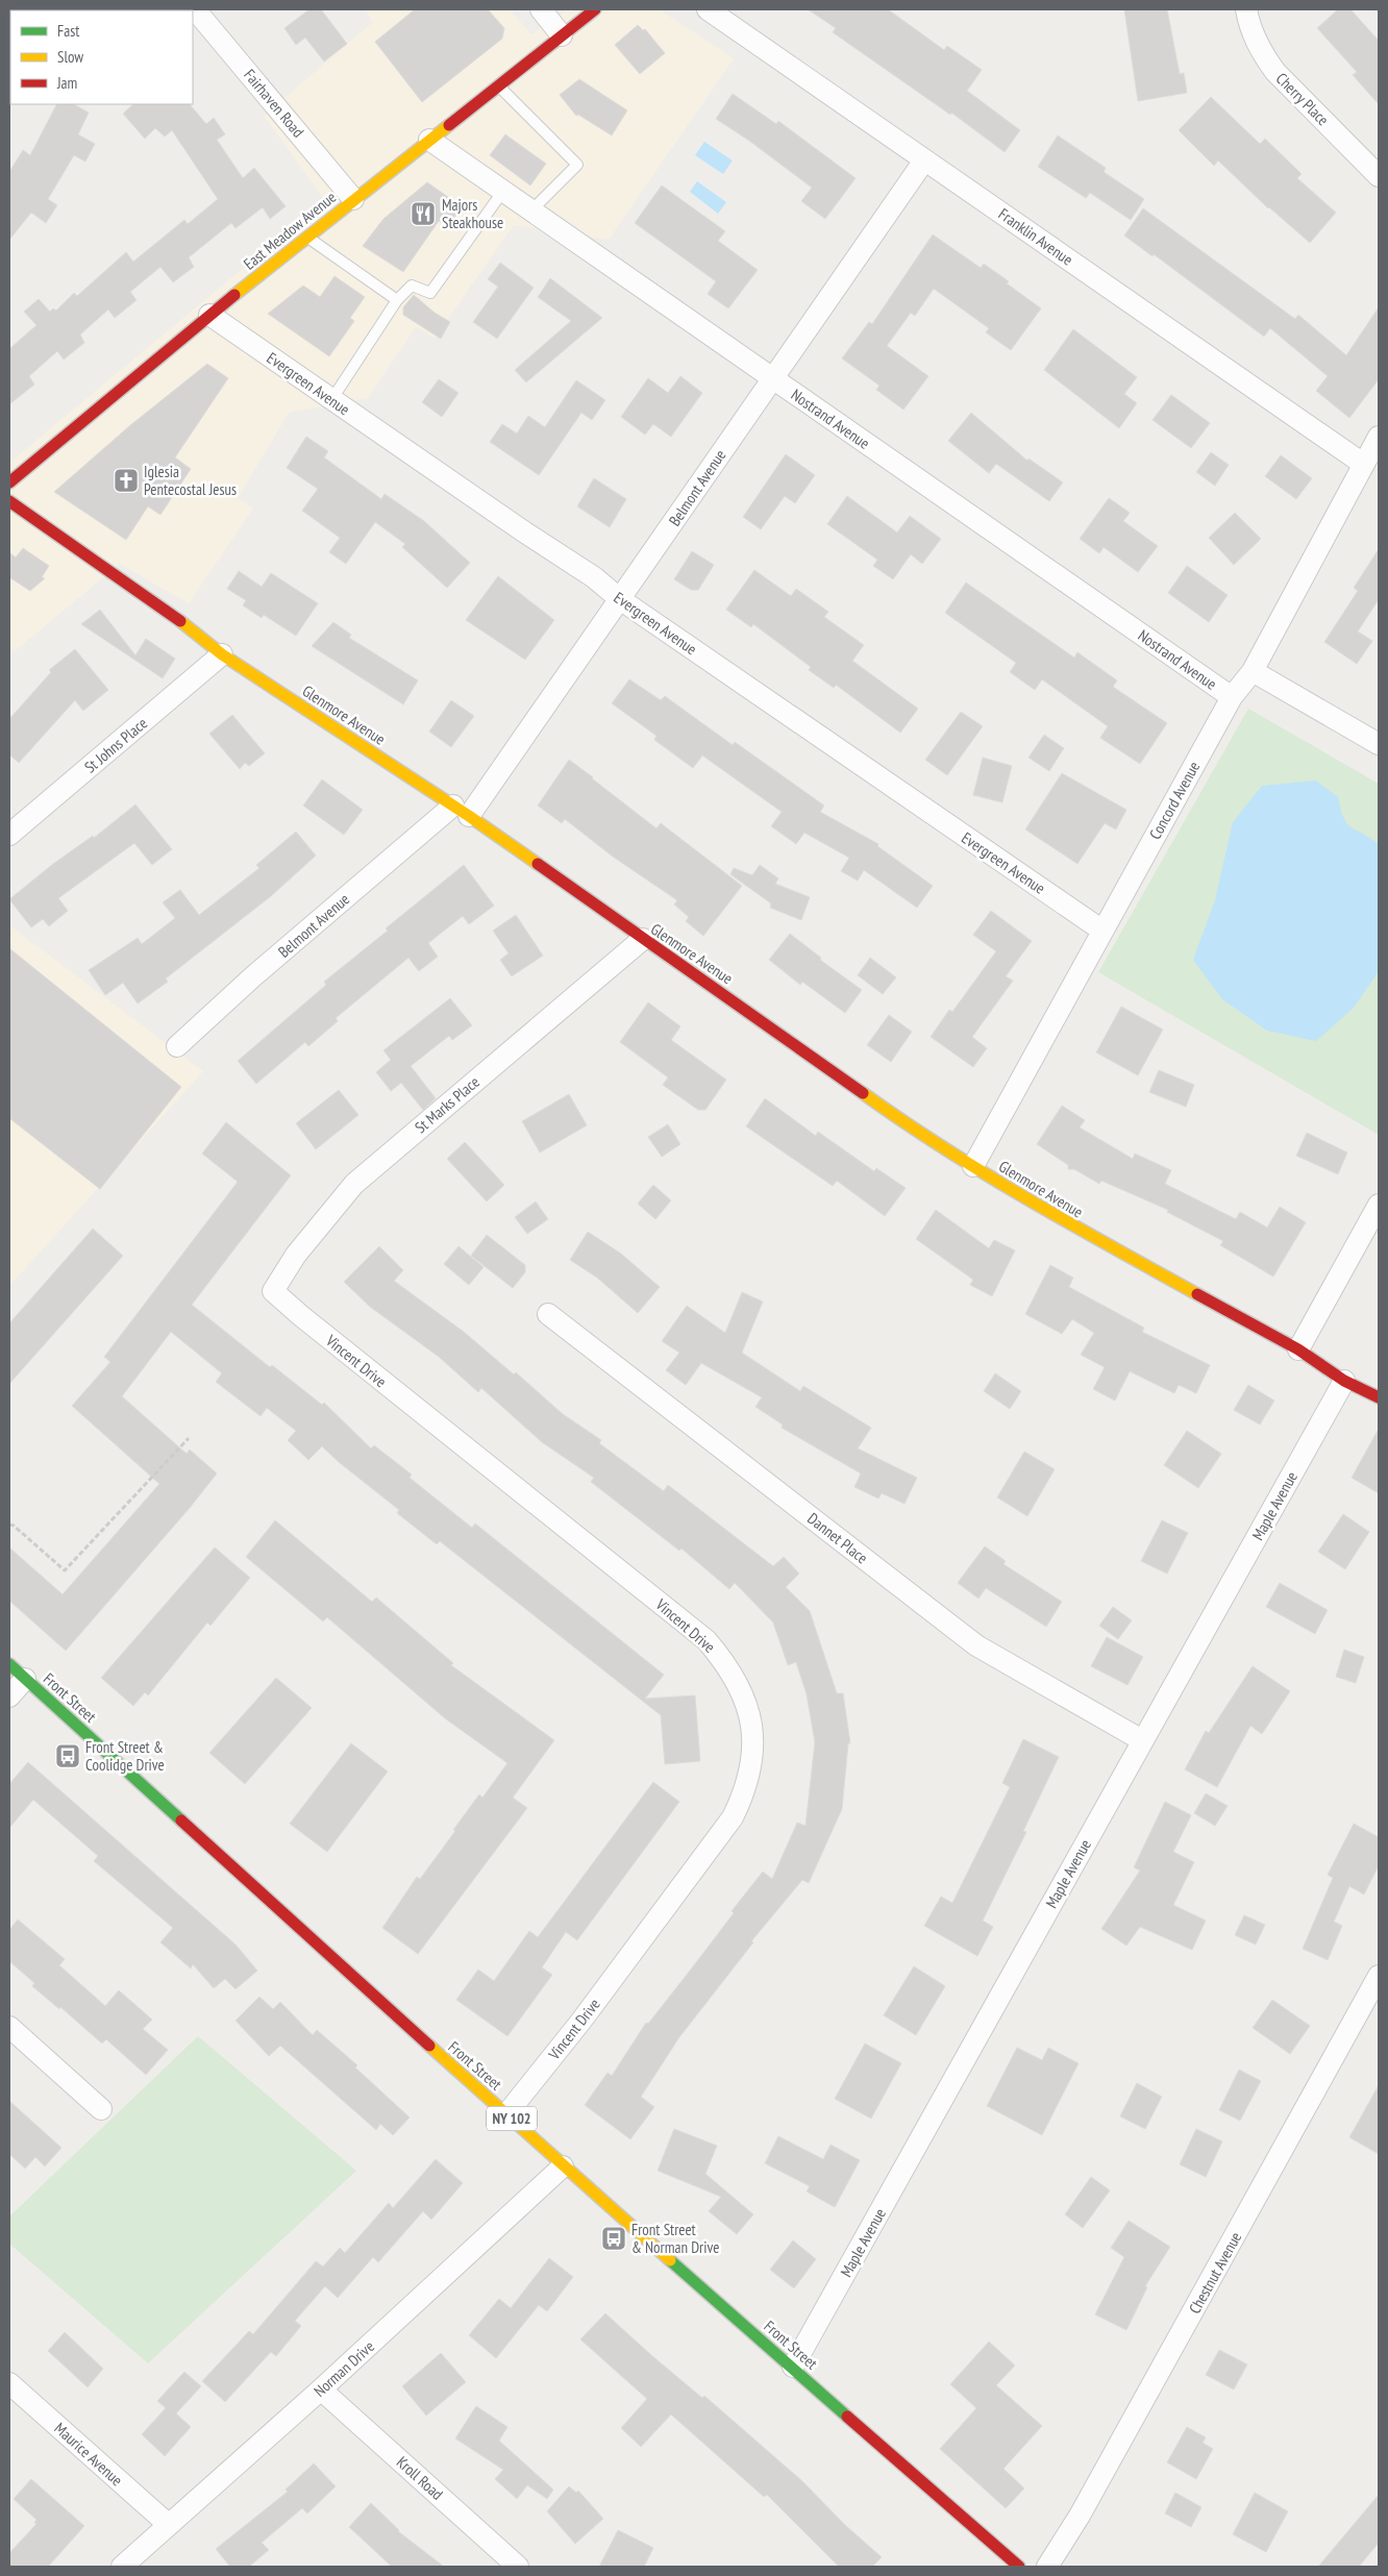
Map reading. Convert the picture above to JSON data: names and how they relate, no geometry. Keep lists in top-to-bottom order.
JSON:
{
  "streets": {
    "street": [
      "Cherry Place",
      "Fairhaven Road",
      "East Meadow Avenue",
      "Franklin Avenue",
      "Evergreen Avenue",
      "Nostrand Avenue",
      "Belmont Avenue",
      "Glenmore Avenue",
      "St Johns Place",
      "Concord Avenue",
      "St Marks Place",
      "Vincent Drive",
      "Maple Avenue",
      "Dannet Place",
      "Front Street",
      "NY 102",
      "Chestnut Avenue",
      "Norman Drive",
      "Maurice Avenue",
      "Kroll Road"
    ]
  },
  "crossings": [
    ["Fairhaven Road", "East Meadow Avenue"],
    ["East Meadow Avenue", "Evergreen Avenue"],
    ["East Meadow Avenue", "Nostrand Avenue"],
    ["Franklin Avenue", "Belmont Avenue"],
    ["Franklin Avenue", "Concord Avenue"],
    ["Evergreen Avenue", "Belmont Avenue"],
    ["Evergreen Avenue", "Concord Avenue"],
    ["Nostrand Avenue", "Belmont Avenue"],
    ["Nostrand Avenue", "Concord Avenue"],
    ["Belmont Avenue", "Glenmore Avenue"],
    ["Glenmore Avenue", "St Johns Place"],
    ["Glenmore Avenue", "Concord Avenue"],
    ["Glenmore Avenue", "St Marks Place"],
    ["Glenmore Avenue", "Maple Avenue"],
    ["St Marks Place", "Vincent Drive"],
    ["Vincent Drive", "Front Street"],
    ["Maple Avenue", "Dannet Place"],
    ["Maple Avenue", "Front Street"],
    ["Front Street", "Norman Drive"],
    ["Norman Drive", "Maurice Avenue"],
    ["Norman Drive", "Kroll Road"]
  ],
  "places": {
    "restaurant": ["Majors Steakhouse"],
    "church": ["Iglesia Pentecostal Jesus"],
    "bus stop": ["Front Street & Coolidge Drive", "Front Street & Norman Drive"]
  },
  "legend": ["Fast", "Slow", "Jam"]
}
